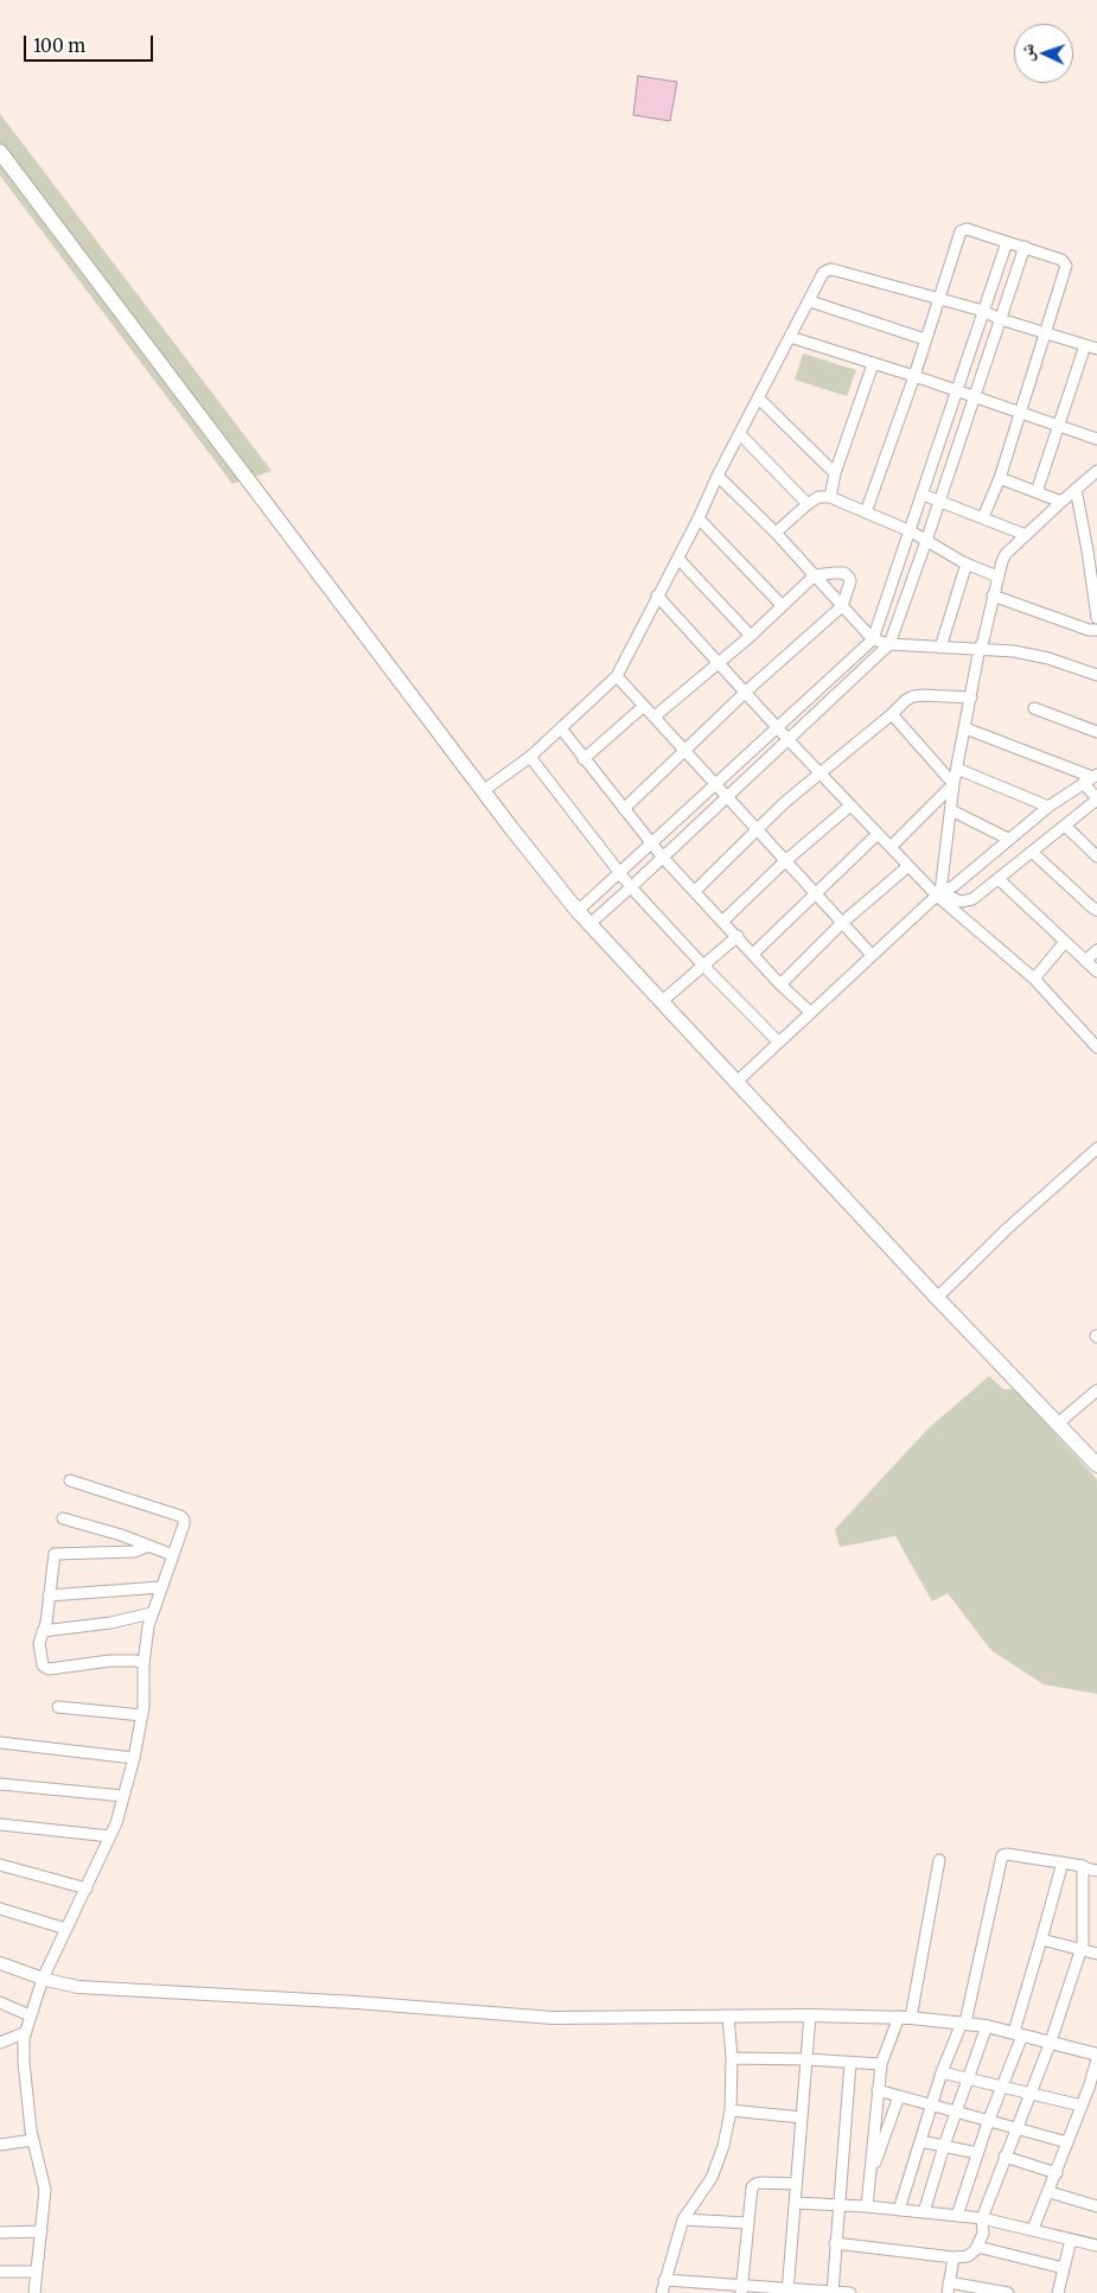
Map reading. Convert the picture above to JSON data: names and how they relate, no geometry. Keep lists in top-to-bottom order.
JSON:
{
  "scale_bar": "100 m",
  "north": "left"
}
